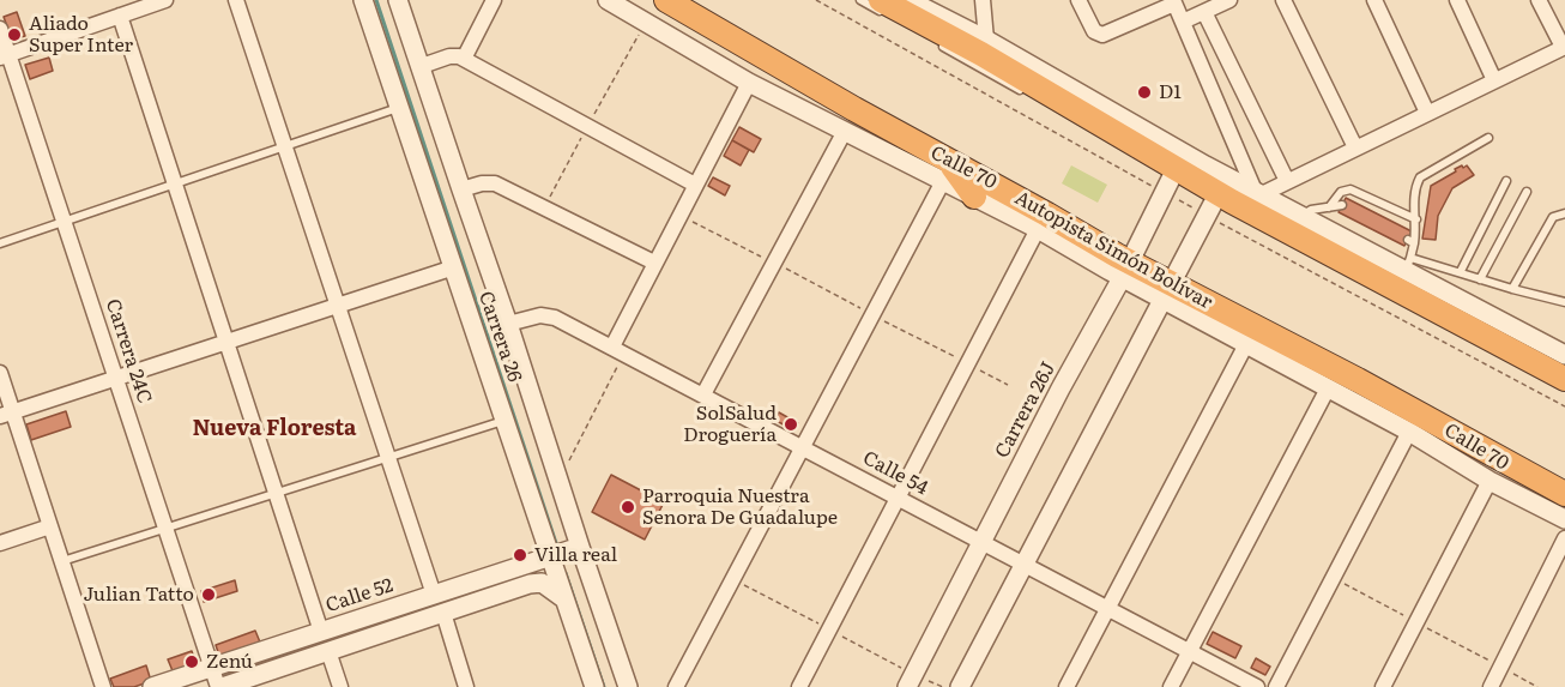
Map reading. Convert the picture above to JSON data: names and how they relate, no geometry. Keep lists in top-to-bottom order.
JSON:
{
  "streets": {
    "highway": ["Autopista Simón Bolívar"],
    "street": [
      "Calle 70",
      "Carrera 26",
      "Carrera 24C",
      "Carrera 26J",
      "Calle 54",
      "Calle 52"
    ]
  },
  "crossings": [
    ["Calle 70", "Autopista Simón Bolívar"],
    ["Autopista Simón Bolívar", "Carrera 26J"],
    ["Carrera 26", "Calle 54"],
    ["Carrera 26", "Calle 52"],
    ["Carrera 24C", "Calle 52"],
    ["Carrera 26J", "Calle 54"]
  ],
  "districts": ["Nueva Floresta"],
  "places": [
    "Aliado Super Inter",
    "D1",
    "SolSalud Droguería",
    "Parroquia Nuestra Senora De Guadalupe",
    "Villa real",
    "Julian Tatto",
    "Zenú"
  ]
}
